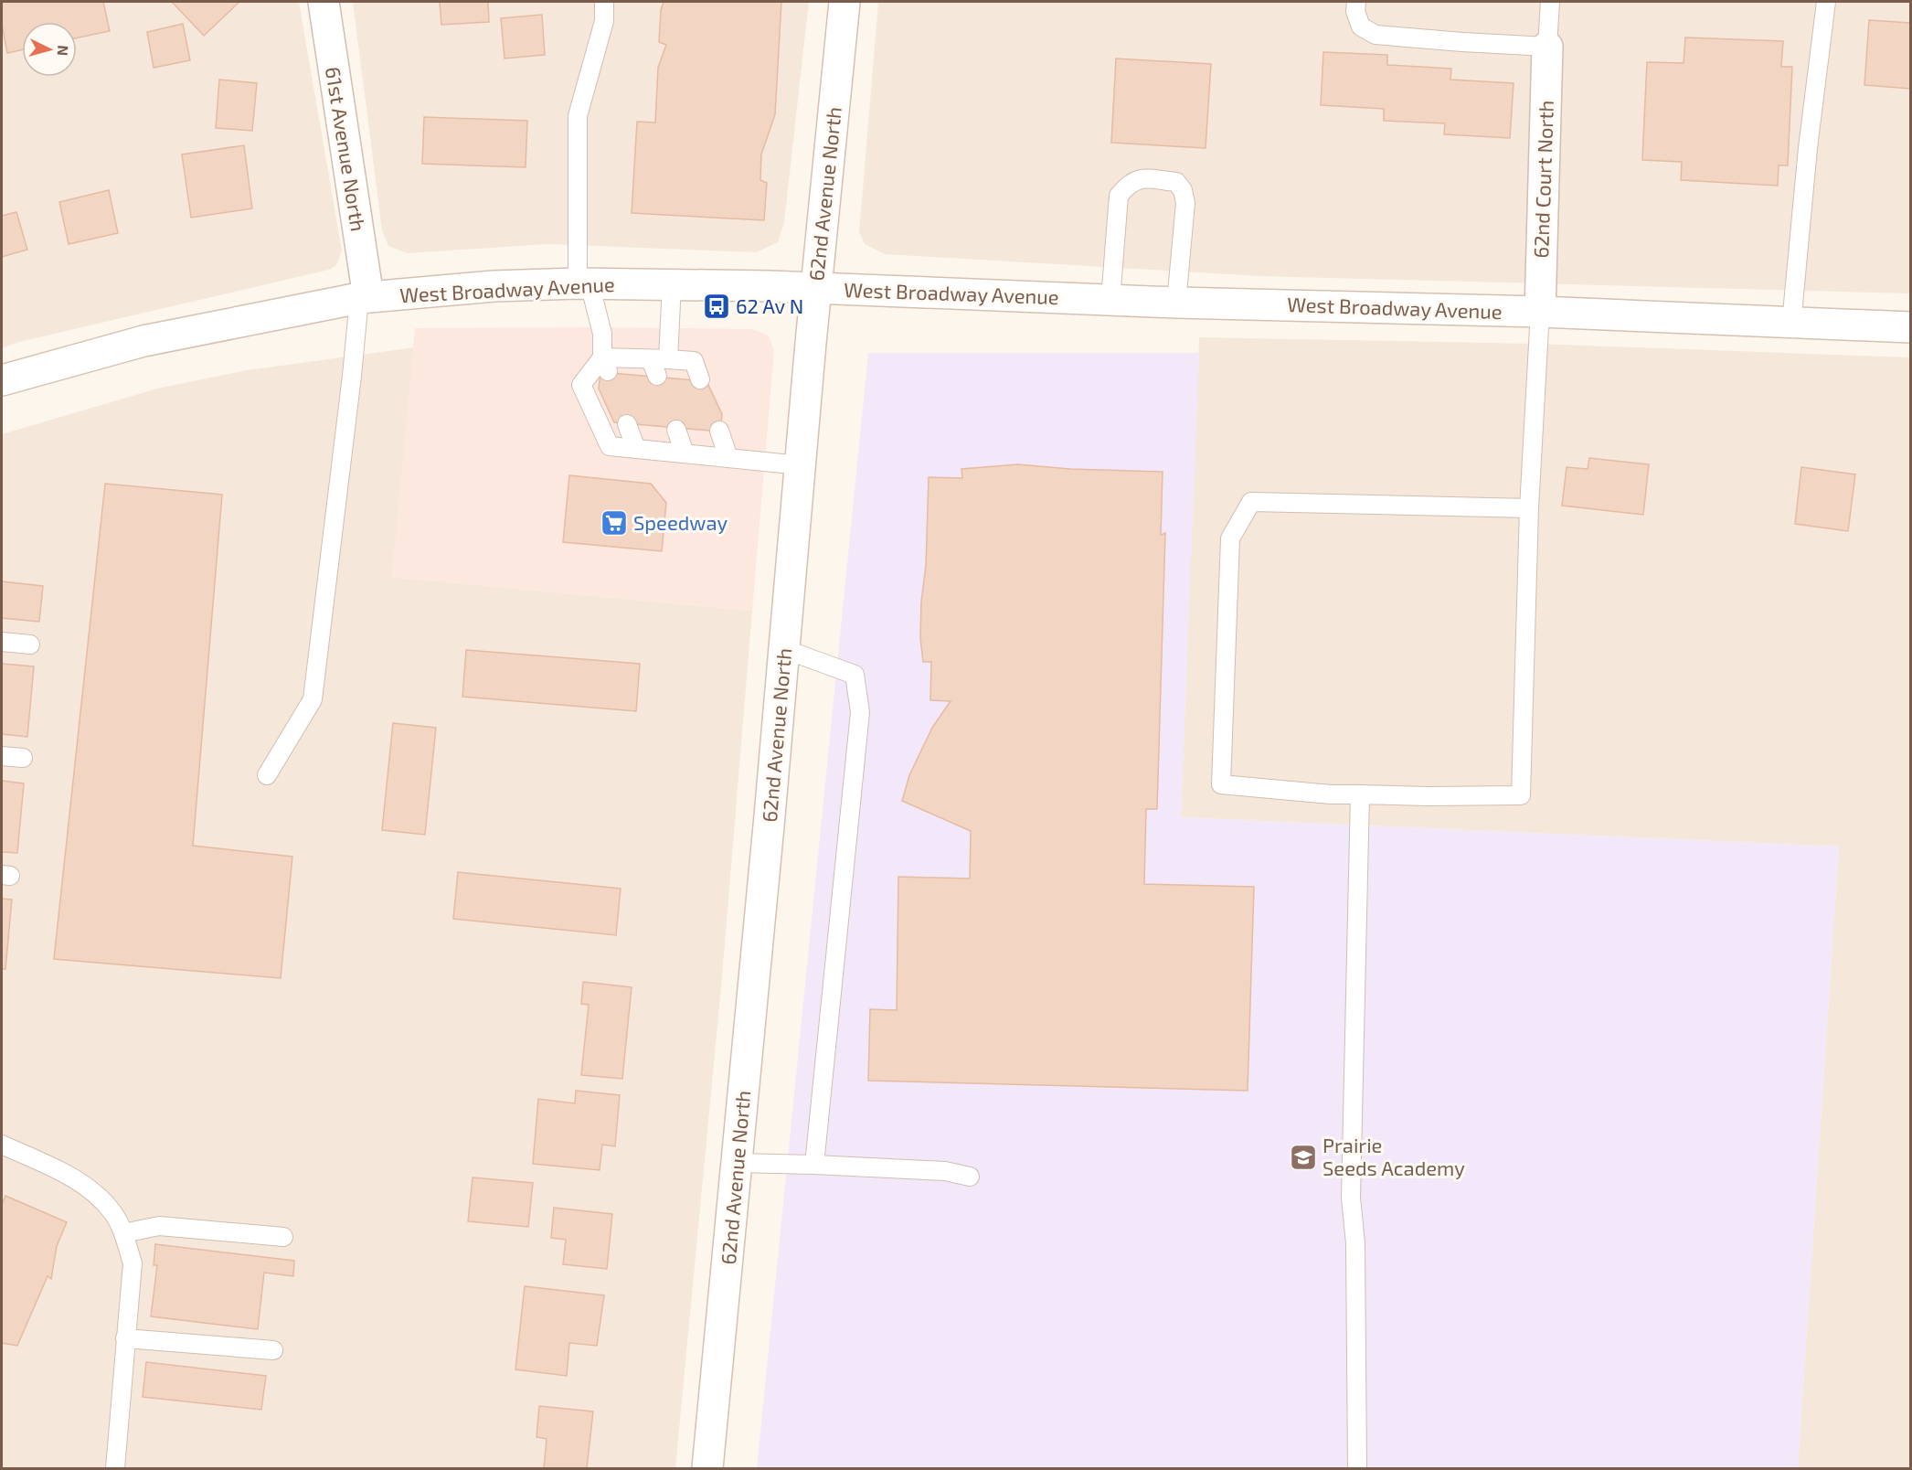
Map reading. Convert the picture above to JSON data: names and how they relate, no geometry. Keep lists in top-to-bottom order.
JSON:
{
  "streets": {
    "street": [
      "61st Avenue North",
      "62nd Court North",
      "62nd Avenue North",
      "West Broadway Avenue"
    ]
  },
  "crossings": [
    ["61st Avenue North", "West Broadway Avenue"],
    ["62nd Court North", "West Broadway Avenue"],
    ["62nd Avenue North", "West Broadway Avenue"]
  ],
  "places": {
    "bus stop": ["62 Av N"],
    "supermarket": ["Speedway"],
    "school or university": ["Prairie Seeds Academy"]
  },
  "north": "right"
}
